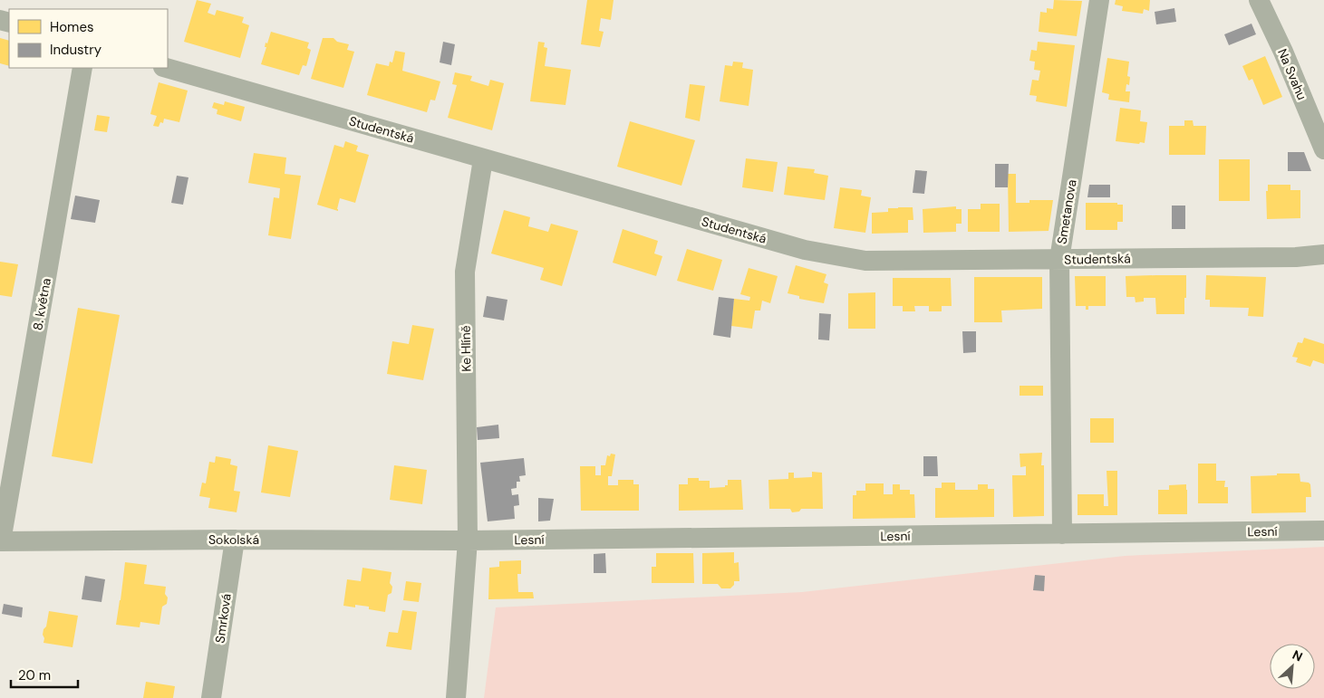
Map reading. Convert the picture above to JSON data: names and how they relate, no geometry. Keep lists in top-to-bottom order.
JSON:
{
  "streets": {
    "street": [
      "Na Svahu",
      "Studentská",
      "Smetanova",
      "8. května",
      "Ke Hlíně",
      "Lesní",
      "Sokolská",
      "Smrková"
    ]
  },
  "crossings": [
    ["Studentská", "Smetanova"],
    ["Studentská", "Ke Hlíně"],
    ["Smetanova", "Lesní"],
    ["8. května", "Sokolská"],
    ["Ke Hlíně", "Lesní"],
    ["Ke Hlíně", "Sokolská"],
    ["Lesní", "Sokolská"],
    ["Sokolská", "Smrková"]
  ],
  "legend": ["Homes", "Industry"],
  "scale_bar": "20 m",
  "north": "top right"
}
